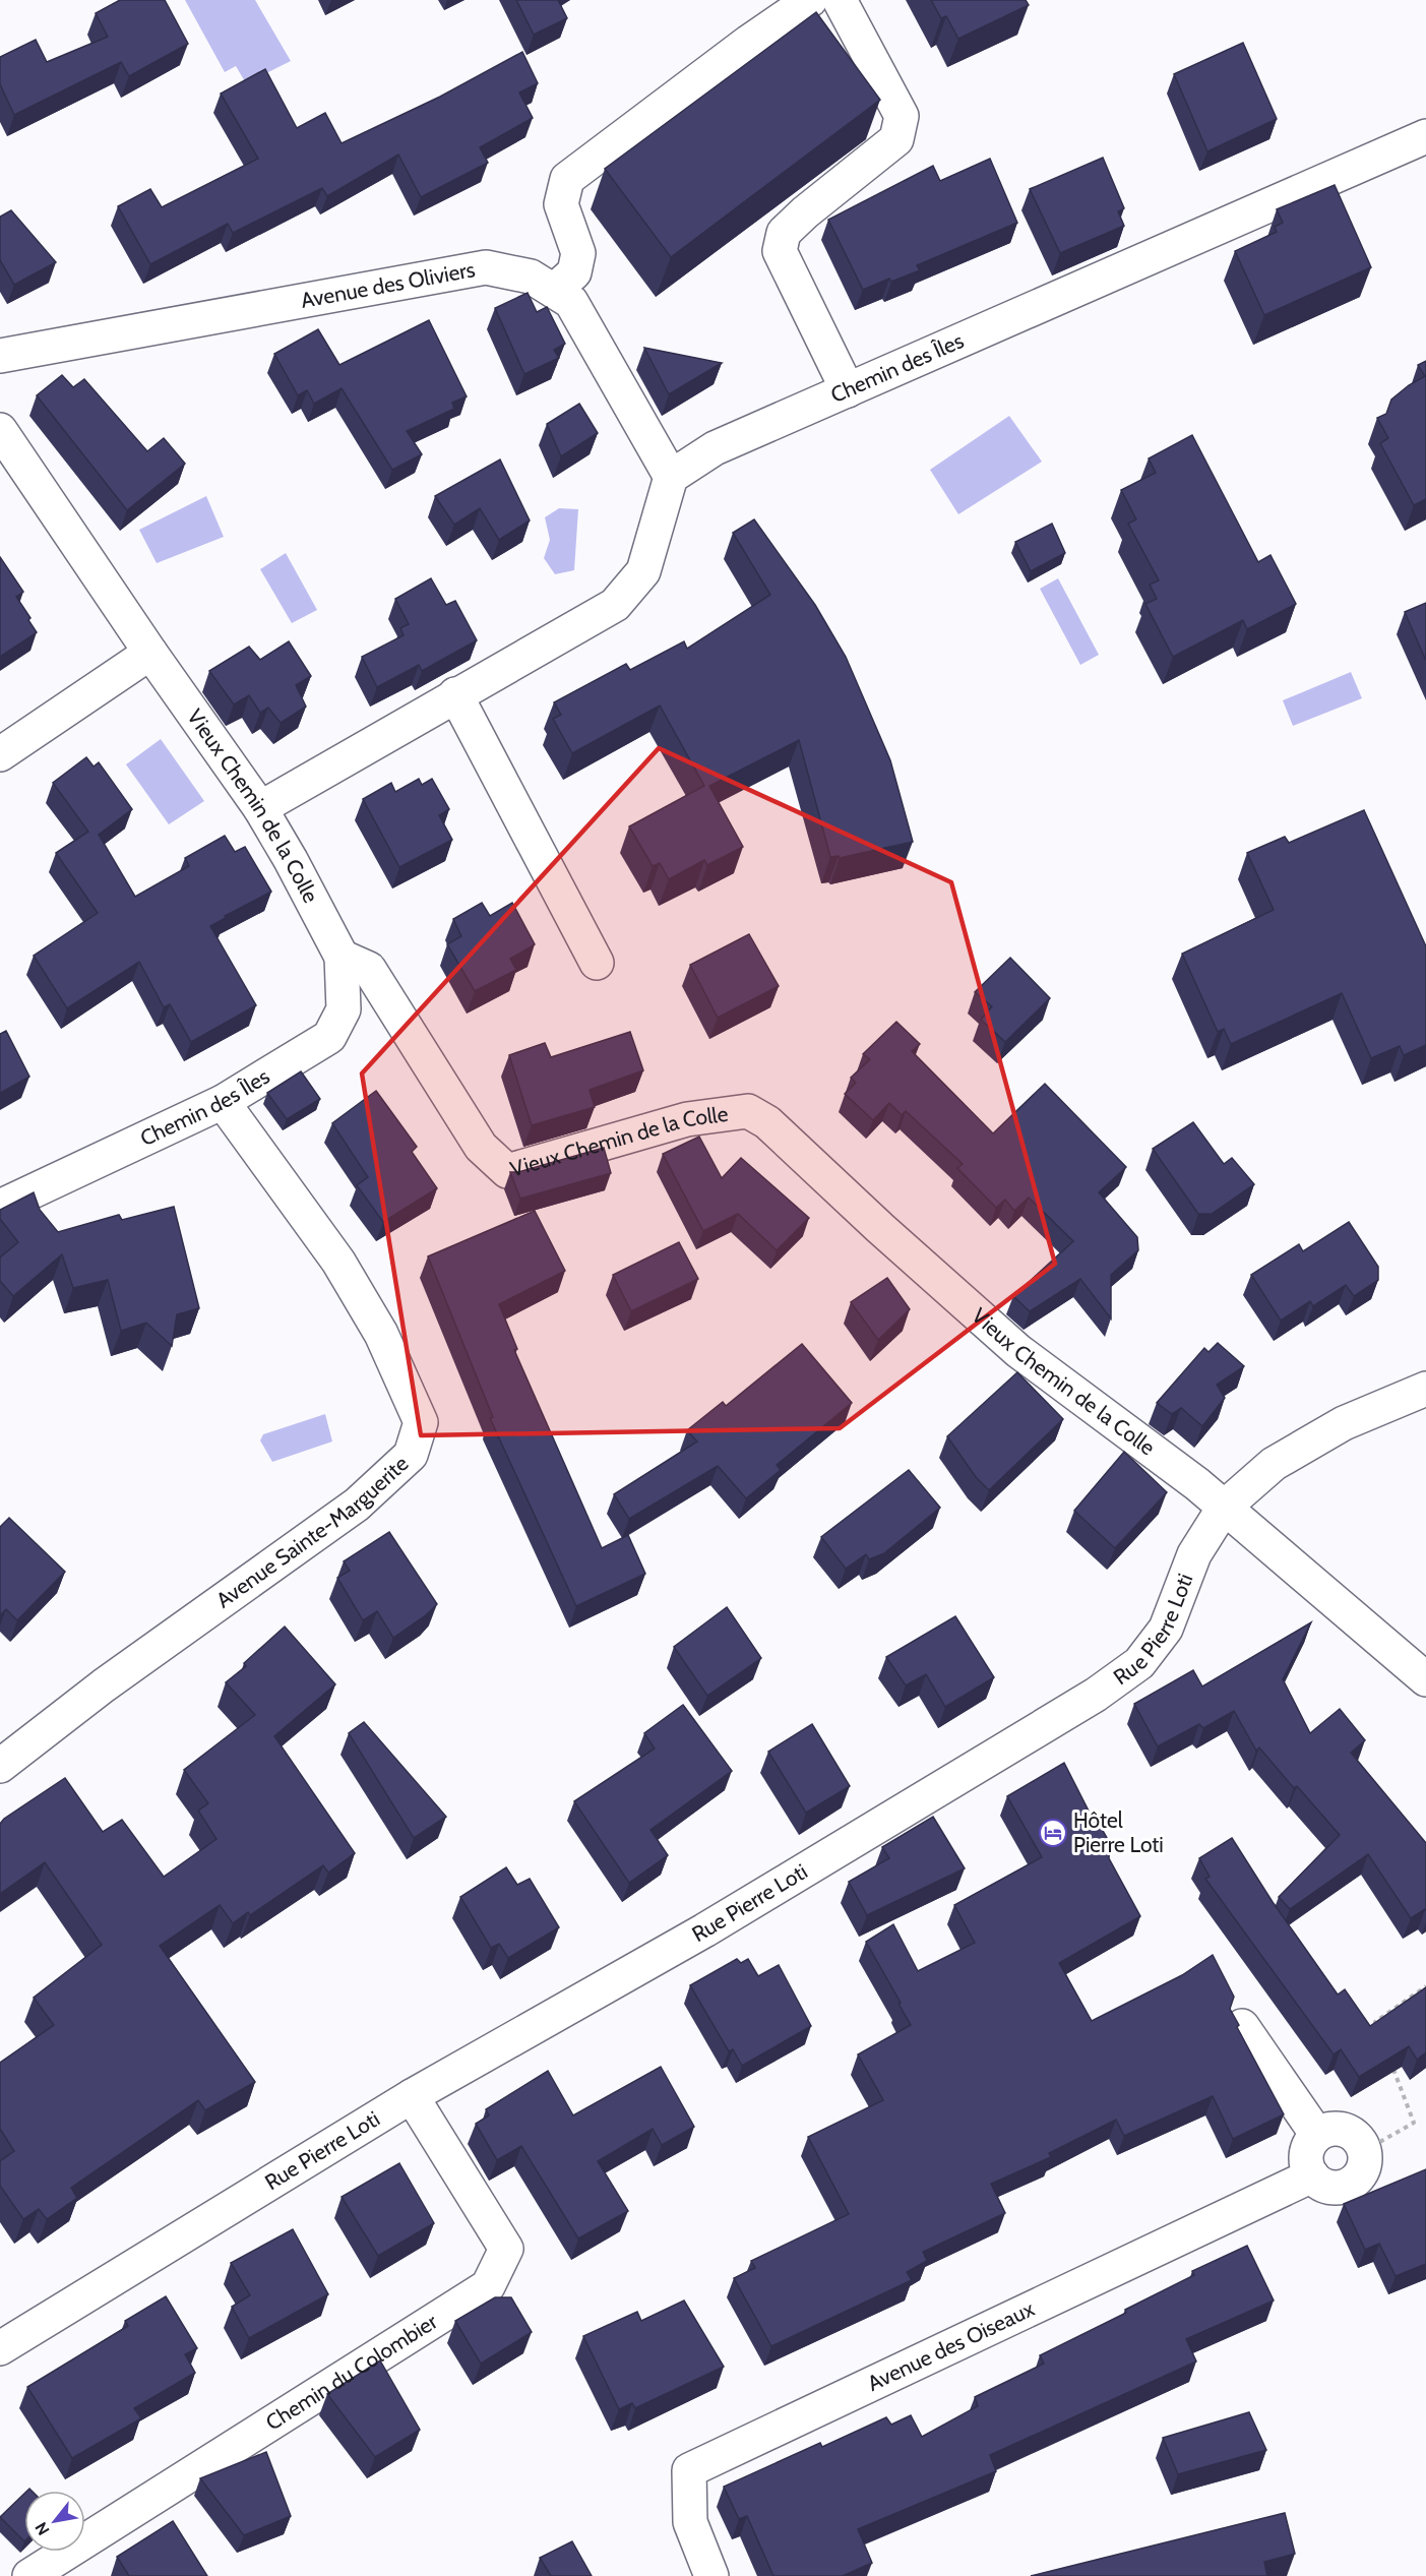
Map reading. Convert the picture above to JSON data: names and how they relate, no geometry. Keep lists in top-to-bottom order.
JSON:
{
  "streets": {
    "street": [
      "Avenue des Oliviers",
      "Chemin des Îles",
      "Vieux Chemin de la Colle",
      "Avenue Sainte-Marguerite",
      "Rue Pierre Loti",
      "Avenue des Oiseaux",
      "Chemin du Colombier"
    ]
  },
  "crossings": [
    ["Avenue des Oliviers", "Chemin des Îles"],
    ["Chemin des Îles", "Vieux Chemin de la Colle"],
    ["Chemin des Îles", "Avenue Sainte-Marguerite"],
    ["Vieux Chemin de la Colle", "Rue Pierre Loti"],
    ["Rue Pierre Loti", "Chemin du Colombier"]
  ],
  "places": {
    "hotel": ["Hôtel Pierre Loti"]
  },
  "north": "bottom left"
}
